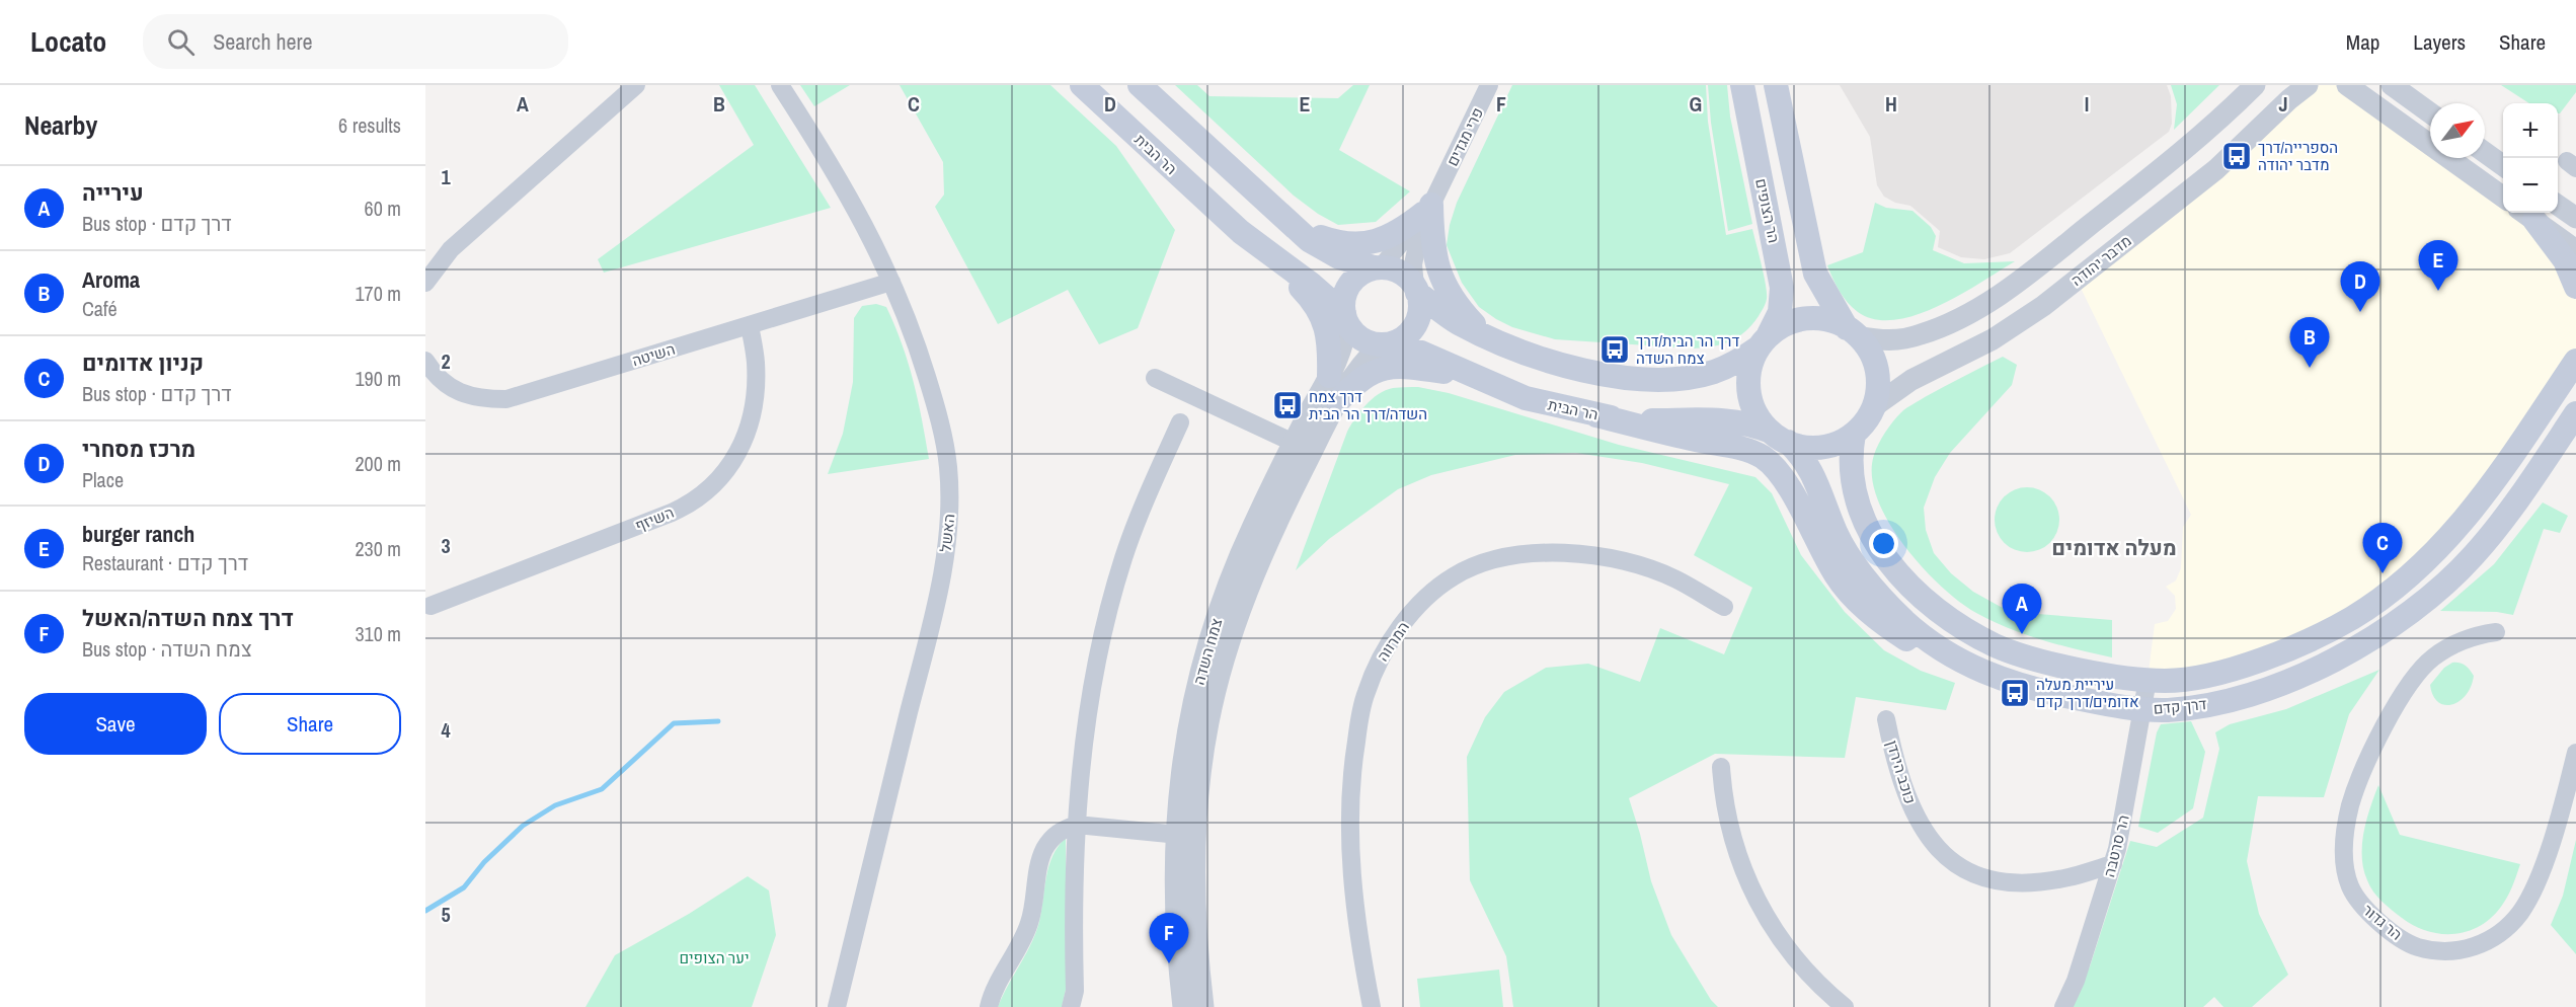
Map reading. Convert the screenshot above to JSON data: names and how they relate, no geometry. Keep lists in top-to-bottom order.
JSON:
{
  "streets": {
    "main road": ["הר הבית", "הר הצופים", "דרך קדם"],
    "street": [
      "פרי מגדים",
      "מדבר יהודה",
      "השיטה",
      "השיזף",
      "האשל",
      "המרווה",
      "צמח השדה",
      "כוכב הירדן",
      "הר סרטבה",
      "הר גדור"
    ]
  },
  "crossings": [
    ["פרי מגדים", "הר הבית"],
    ["פרי מגדים", "צמח השדה"],
    ["הר הבית", "הר הצופים"],
    ["הר הבית", "מדבר יהודה"],
    ["הר הבית", "צמח השדה"],
    ["הר הבית", "דרך קדם"],
    ["הר הצופים", "מדבר יהודה"],
    ["הר הצופים", "דרך קדם"],
    ["מדבר יהודה", "דרך קדם"],
    ["השיטה", "השיזף"],
    ["השיטה", "האשל"],
    ["דרך קדם", "הר סרטבה"],
    ["כוכב הירדן", "הר סרטבה"]
  ],
  "districts": ["מעלה אדומים"],
  "parks": ["יער הצופים"],
  "places": {
    "bus stop": [
      "הספרייה/דרך מדבר יהודה",
      "דרך הר הבית/דרך צמח השדה",
      "דרך צמח השדה/דרך הר הבית",
      "עיריית מעלה אדומים/דרך קדם"
    ]
  },
  "north": "top right",
  "page": {
    "header": "Locato",
    "search": "Search here",
    "nav": ["Map", "Layers", "Share"],
    "heading": ["Nearby", "6 results"],
    "map_buttons": ["+", "−"],
    "list": [
      {
        "mark": "A",
        "name": "עירייה",
        "note": "Bus stop · דרך קדם",
        "value": "60 m"
      },
      {
        "mark": "B",
        "name": "Aroma",
        "note": "Café",
        "value": "170 m"
      },
      {
        "mark": "C",
        "name": "קניון אדומים",
        "note": "Bus stop · דרך קדם",
        "value": "190 m"
      },
      {
        "mark": "D",
        "name": "מרכז מסחרי",
        "note": "Place",
        "value": "200 m"
      },
      {
        "mark": "E",
        "name": "burger ranch",
        "note": "Restaurant · דרך קדם",
        "value": "230 m"
      },
      {
        "mark": "F",
        "name": "דרך צמח השדה/האשל",
        "note": "Bus stop · צמח השדה",
        "value": "310 m"
      }
    ],
    "pins": [
      "E",
      "D",
      "B",
      "C",
      "A",
      "F"
    ],
    "buttons": ["Save", "Share"]
  },
  "grid": {
    "columns": [
      "A",
      "B",
      "C",
      "D",
      "E",
      "F",
      "G",
      "H",
      "I",
      "J"
    ],
    "rows": [
      "1",
      "2",
      "3",
      "4",
      "5"
    ]
  }
}
